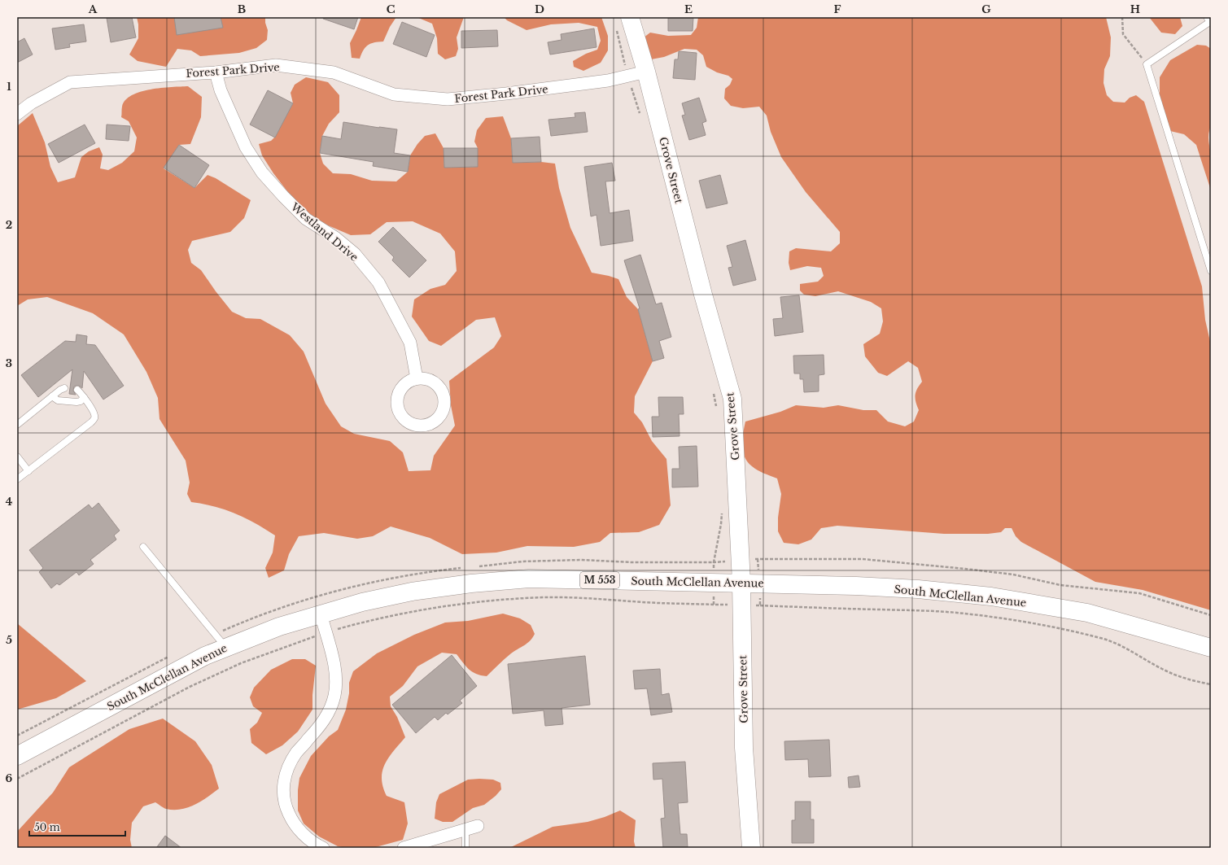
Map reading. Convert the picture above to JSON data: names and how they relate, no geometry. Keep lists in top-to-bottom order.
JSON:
{
  "streets": {
    "main road": ["Grove Street", "M 553", "South McClellan Avenue"],
    "street": ["Forest Park Drive", "Westland Drive"]
  },
  "crossings": [
    ["Forest Park Drive", "Grove Street"],
    ["Forest Park Drive", "Westland Drive"],
    ["Grove Street", "South McClellan Avenue"]
  ],
  "scale_bar": "50 m",
  "grid": {
    "columns": [
      "A",
      "B",
      "C",
      "D",
      "E",
      "F",
      "G",
      "H"
    ],
    "rows": [
      "1",
      "2",
      "3",
      "4",
      "5",
      "6"
    ]
  }
}
